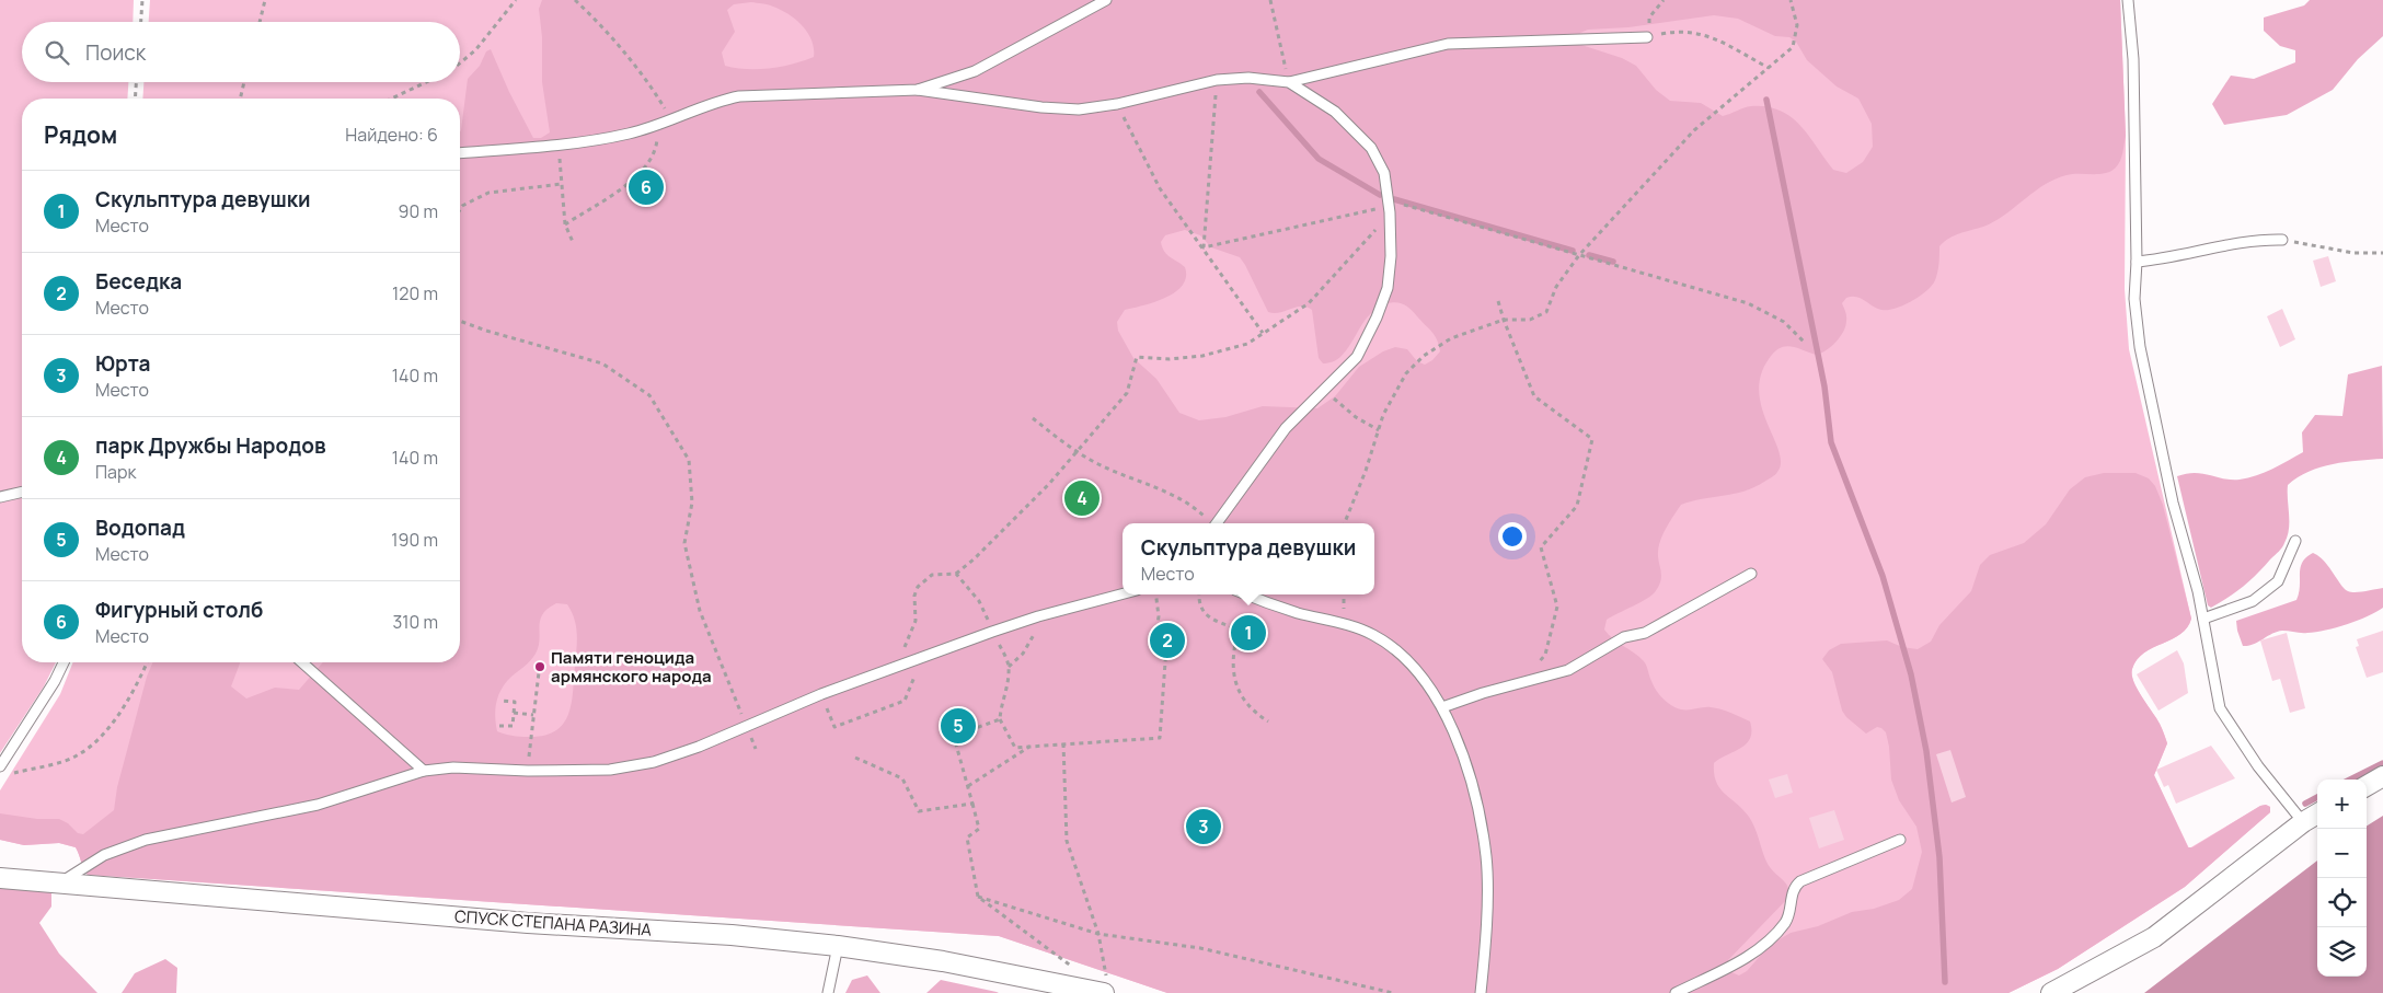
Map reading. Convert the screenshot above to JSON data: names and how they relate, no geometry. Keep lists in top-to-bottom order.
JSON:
{
  "streets": {
    "street": ["СПУСК СТЕПАНА РАЗИНА"]
  },
  "places": ["Памяти геноцида армянского народа"],
  "page": {
    "search": "Поиск",
    "heading": ["Рядом", "Найдено: 6"],
    "pins": [
      "6",
      "4",
      "1",
      "2",
      "5",
      "3"
    ],
    "list": [
      {
        "mark": "1",
        "name": "Скульптура девушки",
        "note": "Место",
        "value": "90 m"
      },
      {
        "mark": "2",
        "name": "Беседка",
        "note": "Место",
        "value": "120 m"
      },
      {
        "mark": "3",
        "name": "Юрта",
        "note": "Место",
        "value": "140 m"
      },
      {
        "mark": "4",
        "name": "парк Дружбы Народов",
        "note": "Парк",
        "value": "140 m"
      },
      {
        "mark": "5",
        "name": "Водопад",
        "note": "Место",
        "value": "190 m"
      },
      {
        "mark": "6",
        "name": "Фигурный столб",
        "note": "Место",
        "value": "310 m"
      }
    ],
    "popup": ["Скульптура девушки", "Место"],
    "map_buttons": ["+", "−"]
  }
}
